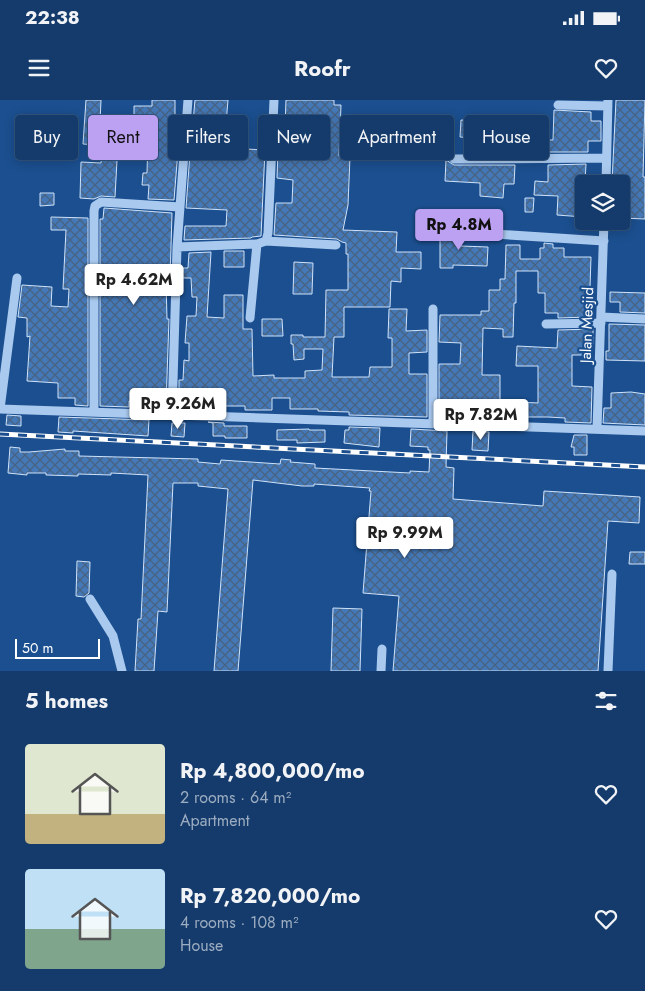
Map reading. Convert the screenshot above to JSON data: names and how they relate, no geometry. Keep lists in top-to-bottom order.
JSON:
{
  "streets": {
    "street": ["Jalan Mesjid"]
  },
  "scale_bar": "50 m",
  "page": {
    "status": "22:38",
    "header": "Roofr",
    "chip": [
      "Buy",
      "Rent",
      "Filters",
      "New",
      "Apartment",
      "House"
    ],
    "price": [
      "Rp 4.8M",
      "Rp 4.62M",
      "Rp 9.26M",
      "Rp 7.82M",
      "Rp 9.99M"
    ],
    "scale": "50 m",
    "heading": "5 homes",
    "list": [
      {
        "name": "Rp 4,800,000/mo",
        "note": "2 rooms · 64 m² · Apartment"
      },
      {
        "name": "Rp 7,820,000/mo",
        "note": "4 rooms · 108 m² · House"
      }
    ]
  }
}
